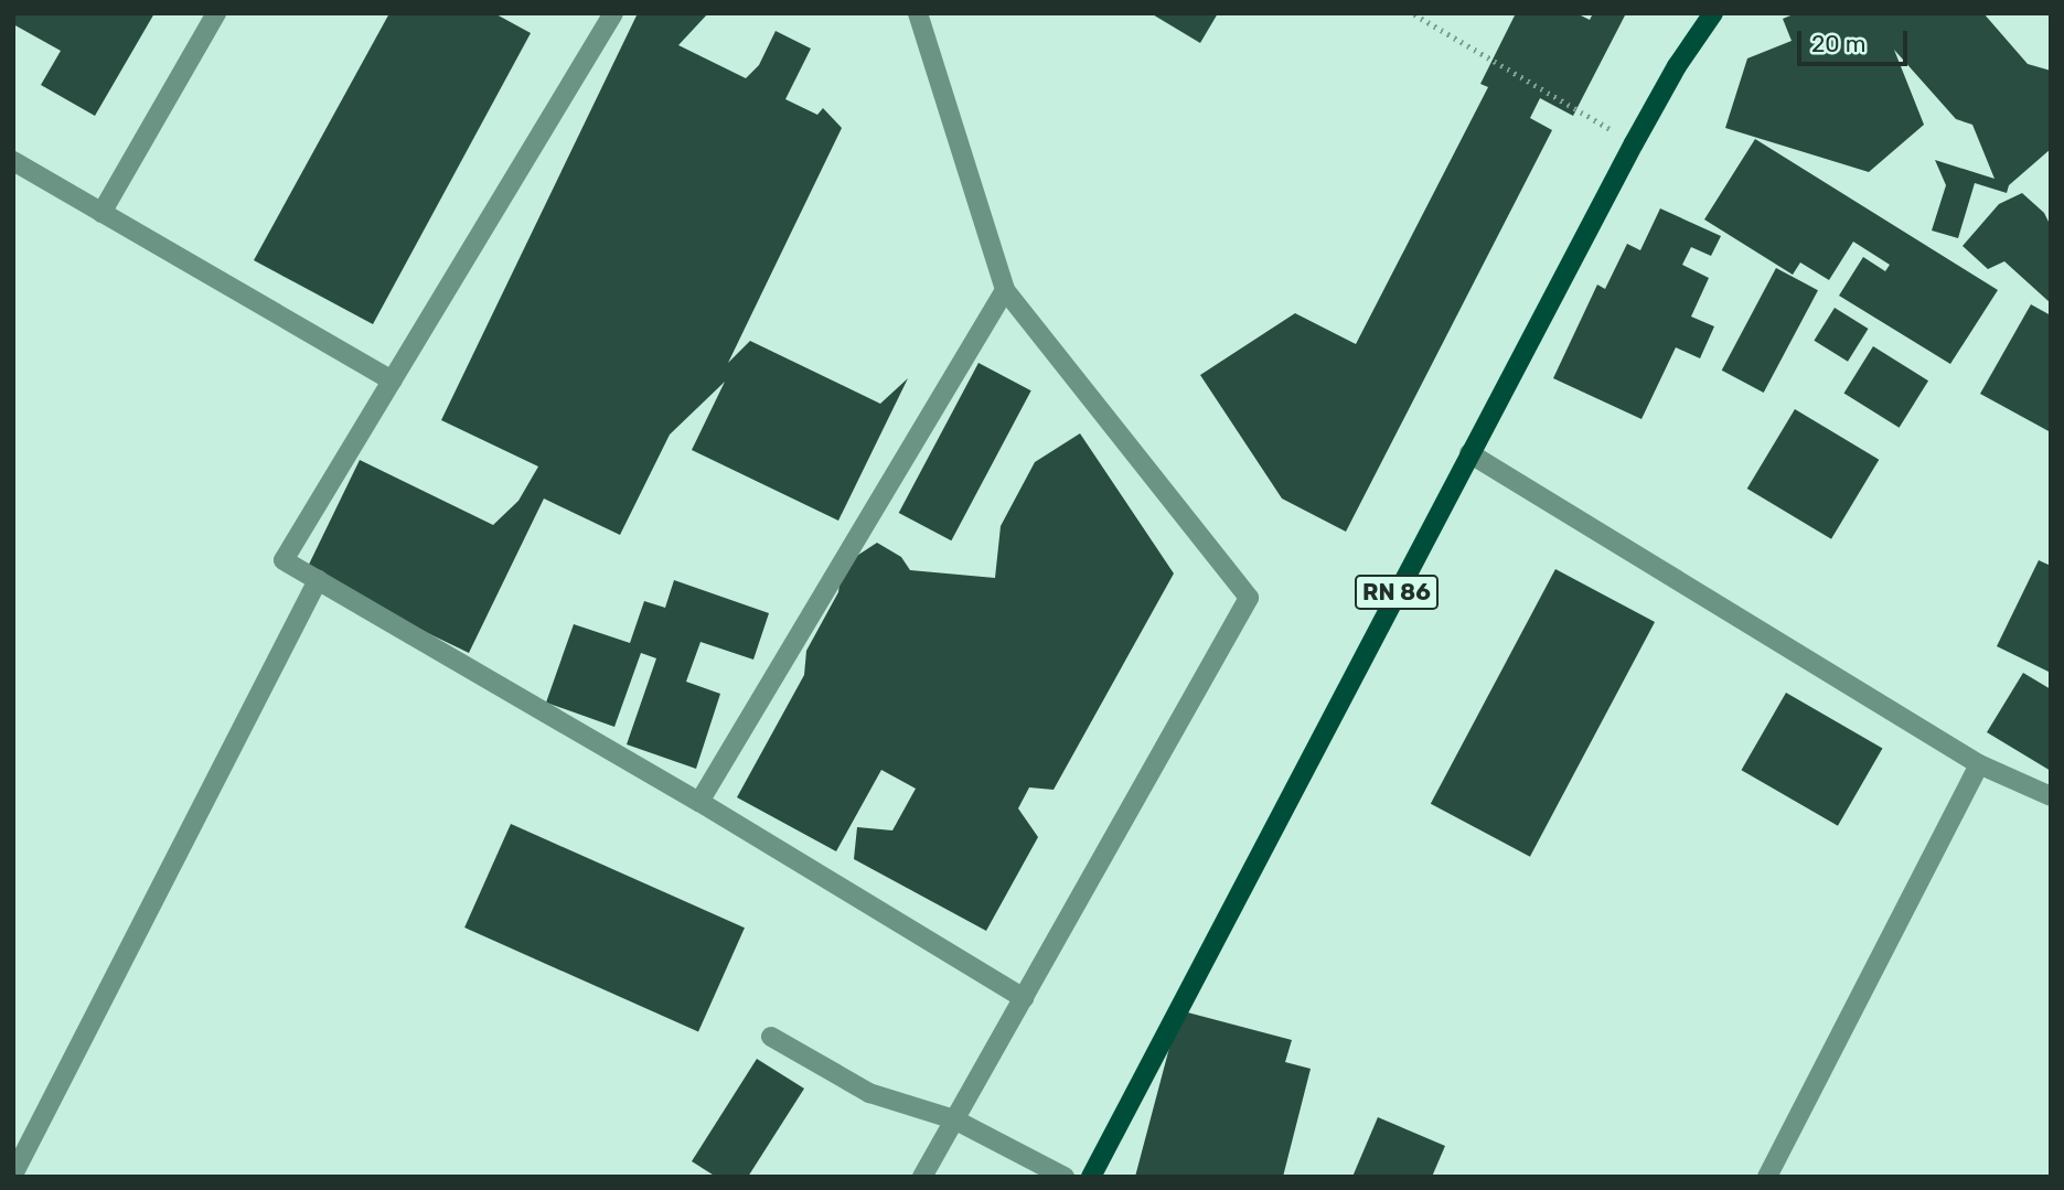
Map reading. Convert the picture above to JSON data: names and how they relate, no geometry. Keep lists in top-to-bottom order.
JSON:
{
  "streets": {
    "main road": ["RN 86"]
  },
  "scale_bar": "20 m"
}
